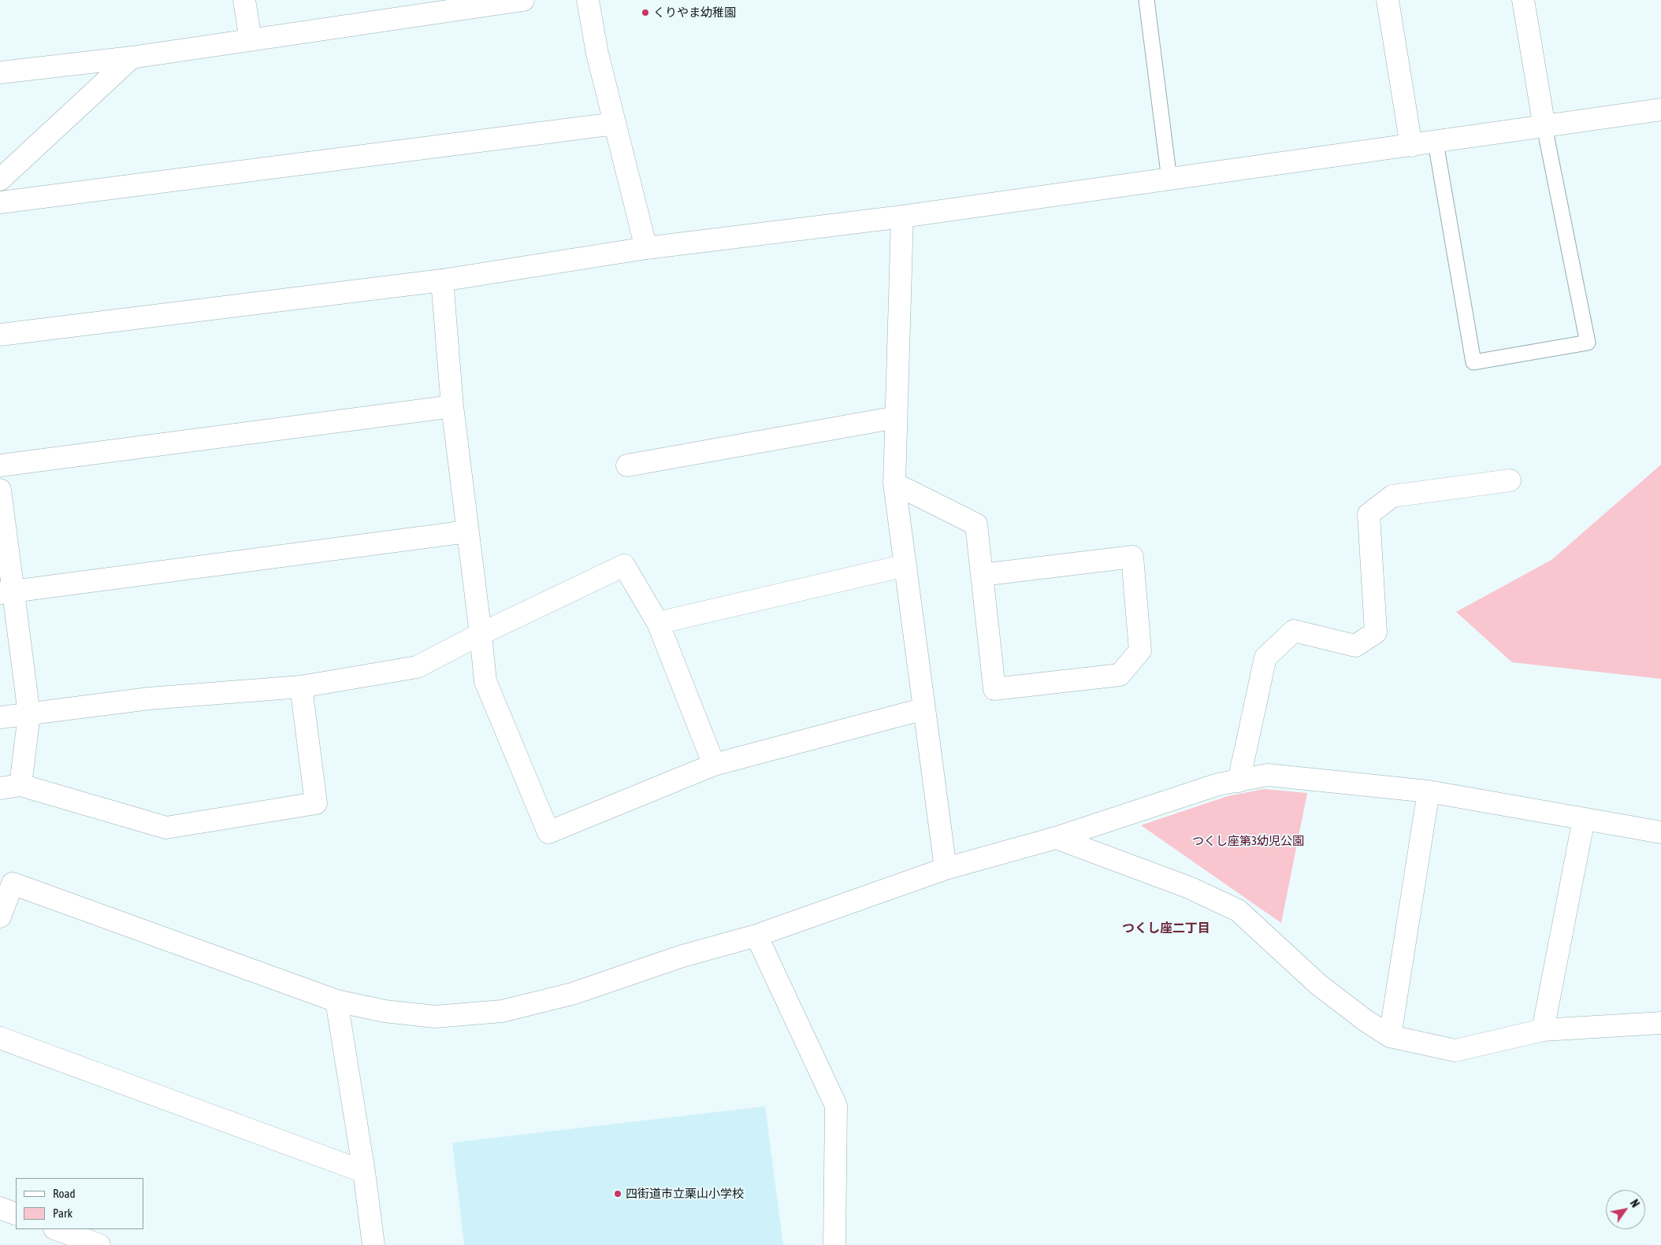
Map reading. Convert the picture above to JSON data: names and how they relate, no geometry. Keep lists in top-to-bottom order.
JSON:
{
  "districts": ["つくし座二丁目"],
  "parks": ["つくし座第3幼児公園"],
  "places": ["くりやま幼稚園", "四街道市立栗山小学校"],
  "legend": ["Road", "Park"],
  "north": "top right"
}
